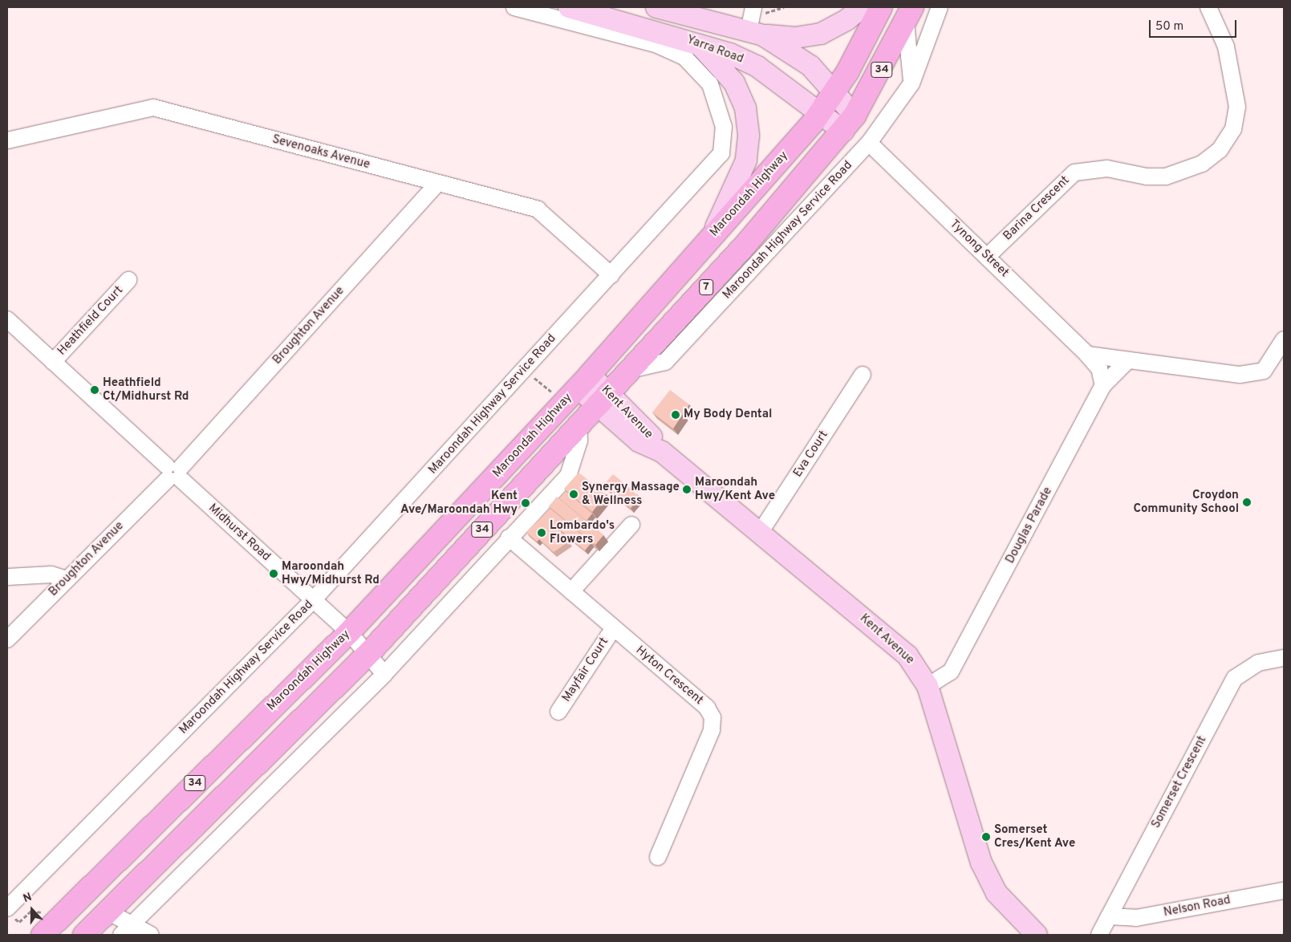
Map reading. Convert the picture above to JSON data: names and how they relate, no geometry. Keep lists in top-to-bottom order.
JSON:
{
  "streets": {
    "highway": ["34", "Maroondah Highway", "7"],
    "main road": ["Yarra Road", "Kent Avenue"],
    "street": [
      "Sevenoaks Avenue",
      "Barina Crescent",
      "Maroondah Highway Service Road",
      "Tynong Street",
      "Heathfield Court",
      "Broughton Avenue",
      "Eva Court",
      "Douglas Parade",
      "Midhurst Road",
      "Mayfair Court",
      "Hyton Crescent",
      "Somerset Crescent",
      "Nelson Road"
    ]
  },
  "crossings": [
    ["Yarra Road", "34"],
    ["Yarra Road", "Maroondah Highway"],
    ["Yarra Road", "Maroondah Highway Service Road"],
    ["Yarra Road", "7"],
    ["34", "7"],
    ["34", "Kent Avenue"],
    ["34", "Midhurst Road"],
    ["Sevenoaks Avenue", "Maroondah Highway Service Road"],
    ["Sevenoaks Avenue", "Broughton Avenue"],
    ["Maroondah Highway", "Kent Avenue"],
    ["Maroondah Highway", "Midhurst Road"],
    ["Barina Crescent", "Tynong Street"],
    ["Maroondah Highway Service Road", "Tynong Street"],
    ["Maroondah Highway Service Road", "7"],
    ["Maroondah Highway Service Road", "Midhurst Road"],
    ["Tynong Street", "Douglas Parade"],
    ["7", "Kent Avenue"],
    ["Heathfield Court", "Midhurst Road"],
    ["Broughton Avenue", "Midhurst Road"],
    ["Kent Avenue", "Eva Court"],
    ["Kent Avenue", "Douglas Parade"],
    ["Mayfair Court", "Hyton Crescent"],
    ["Somerset Crescent", "Nelson Road"]
  ],
  "places": [
    "Heathfield Ct/Midhurst Rd",
    "My Body Dental",
    "Maroondah Hwy/Kent Ave",
    "Synergy Massage & Wellness",
    "Croydon Community School",
    "Kent Ave/Maroondah Hwy",
    "Lombardo's Flowers",
    "Maroondah Hwy/Midhurst Rd",
    "Somerset Cres/Kent Ave"
  ],
  "scale_bar": "50 m",
  "north": "top"
}
